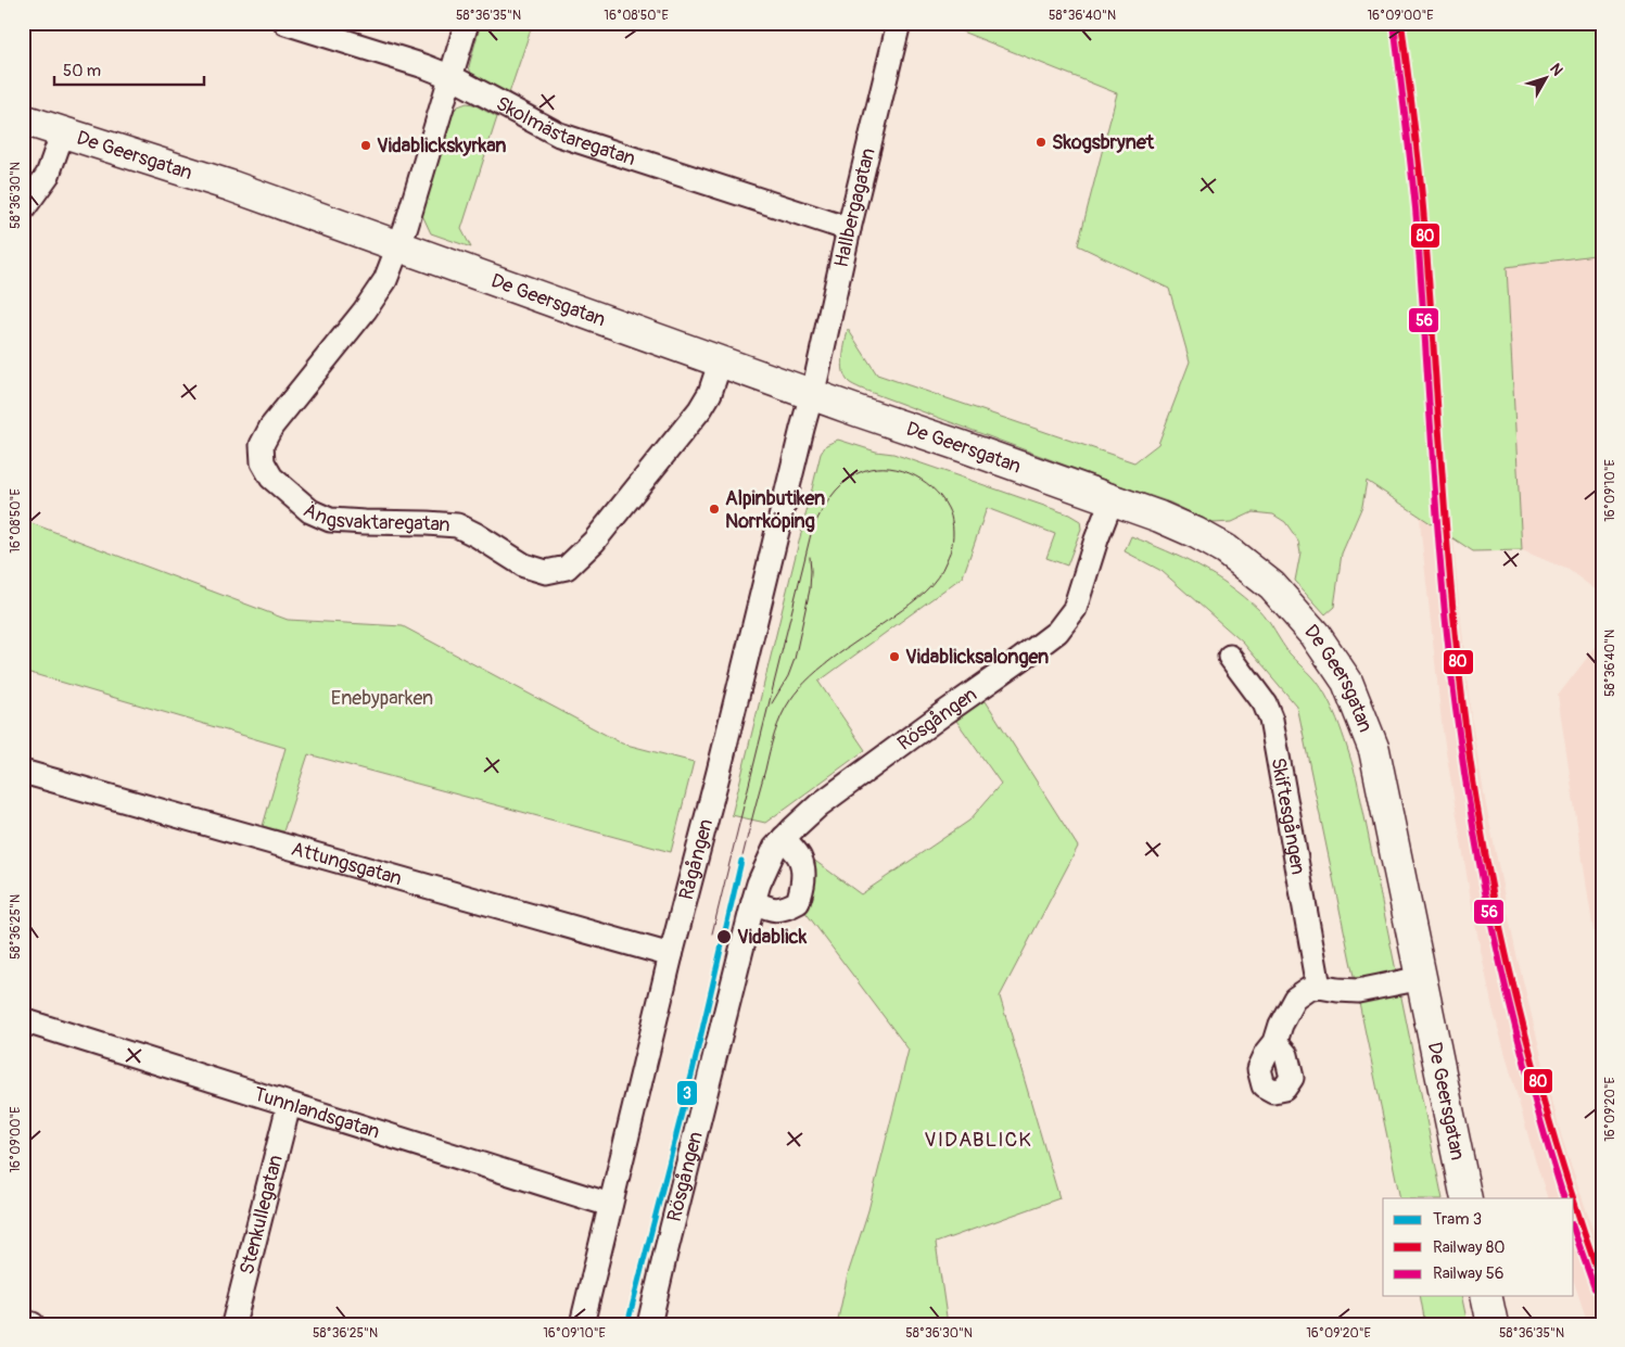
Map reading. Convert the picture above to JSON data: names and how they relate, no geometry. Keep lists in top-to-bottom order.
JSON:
{
  "streets": {
    "main road": ["De Geersgatan"],
    "street": [
      "Skolmästaregatan",
      "Hallbergagatan",
      "Ängsvaktaregatan",
      "Rösgången",
      "Skiftesgången",
      "Rågången",
      "Attungsgatan",
      "Tunnlandsgatan",
      "Stenkullegatan"
    ]
  },
  "crossings": [
    ["Skolmästaregatan", "Hallbergagatan"],
    ["De Geersgatan", "Hallbergagatan"],
    ["De Geersgatan", "Ängsvaktaregatan"],
    ["De Geersgatan", "Rösgången"],
    ["De Geersgatan", "Rågången"],
    ["Hallbergagatan", "Rågången"],
    ["Rågången", "Attungsgatan"],
    ["Rågången", "Tunnlandsgatan"],
    ["Tunnlandsgatan", "Stenkullegatan"]
  ],
  "districts": ["VIDABLICK"],
  "parks": ["Enebyparken"],
  "places": [
    "Skogsbrynet",
    "Vidablickskyrkan",
    "Alpinbutiken Norrköping",
    "Vidablicksalongen",
    "Vidablick"
  ],
  "lines": ["rail line 80", "rail line 56", "tram line 3"],
  "legend": ["Tram 3", "Railway 80", "Railway 56"],
  "scale_bar": "50 m",
  "north": "top right",
  "coordinates": [
    "58°36'35\"N",
    "16°08'50\"E",
    "58°36'40\"N",
    "16°09'00\"E",
    "58°36'30\"N",
    "16°09'10\"E",
    "58°36'25\"N",
    "16°09'20\"E"
  ]
}
